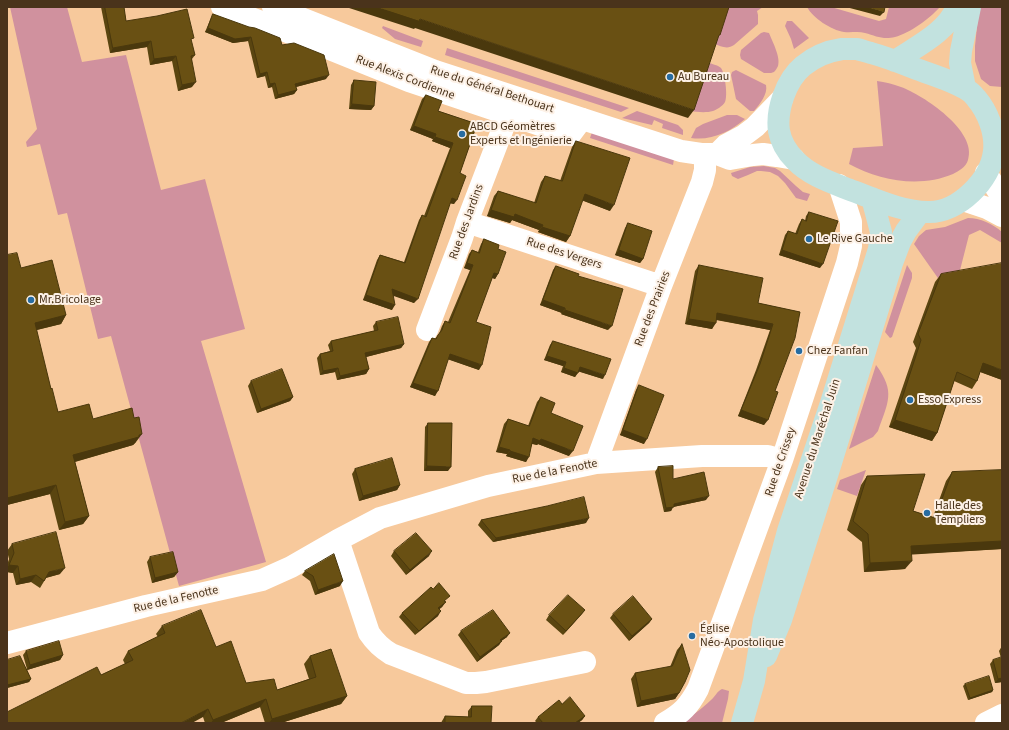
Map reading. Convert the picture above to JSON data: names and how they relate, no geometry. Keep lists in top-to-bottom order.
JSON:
{
  "streets": {
    "main road": ["Avenue du Maréchal Juin"],
    "street": [
      "Rue Alexis Cordienne",
      "Rue du Général Bethouart",
      "Rue des Jardins",
      "Rue des Vergers",
      "Rue des Prairies",
      "Rue de Crissey",
      "Rue de la Fenotte"
    ]
  },
  "crossings": [
    ["Rue Alexis Cordienne", "Rue du Général Bethouart"],
    ["Rue Alexis Cordienne", "Rue des Jardins"],
    ["Rue du Général Bethouart", "Rue des Prairies"],
    ["Rue des Jardins", "Rue des Vergers"],
    ["Rue des Vergers", "Rue des Prairies"],
    ["Rue des Prairies", "Rue de la Fenotte"],
    ["Rue de Crissey", "Rue de la Fenotte"]
  ],
  "places": [
    "Au Bureau",
    "ABCD Géomètres Experts et Ingénierie",
    "Le Rive Gauche",
    "Mr.Bricolage",
    "Chez Fanfan",
    "Esso Express",
    "Halle des Templiers",
    "Église Néo-Apostolique"
  ]
}
